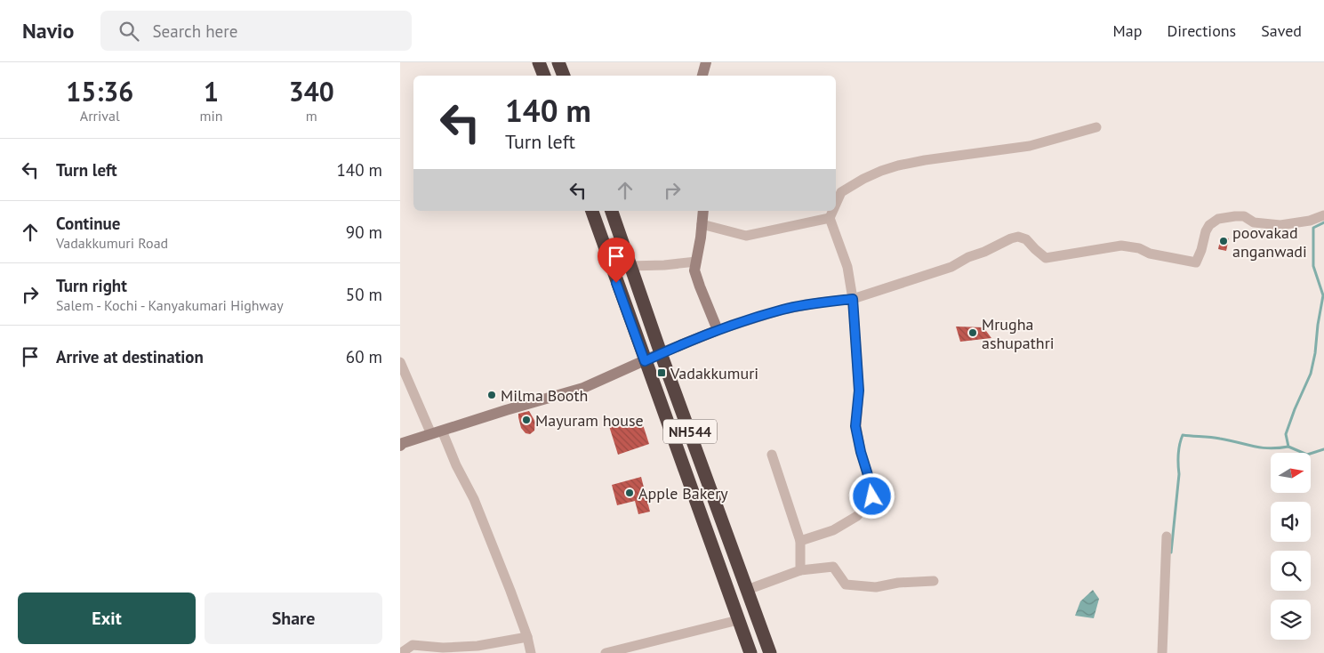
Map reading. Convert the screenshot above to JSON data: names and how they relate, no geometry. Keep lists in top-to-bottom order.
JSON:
{
  "streets": {
    "highway": ["NH544"]
  },
  "places": {
    "other": [
      "poovakad anganwadi",
      "Mrugha ashupathri",
      "Milma Booth",
      "Mayuram house",
      "Apple Bakery"
    ],
    "transit": ["Vadakkumuri"]
  },
  "north": "right",
  "page": {
    "header": "Navio",
    "search": "Search here",
    "nav": ["Map", "Directions", "Saved"],
    "eta": [
      "15:36",
      "Arrival",
      "1",
      "min",
      "340",
      "m"
    ],
    "turn": ["140 m", "Turn left"],
    "list": [
      {
        "name": "Turn left",
        "value": "140 m"
      },
      {
        "name": "Continue",
        "note": "Vadakkumuri Road",
        "value": "90 m"
      },
      {
        "name": "Turn right",
        "note": "Salem - Kochi - Kanyakumari Highway",
        "value": "50 m"
      },
      {
        "name": "Arrive at destination",
        "value": "60 m"
      }
    ],
    "buttons": ["Exit", "Share"]
  }
}
